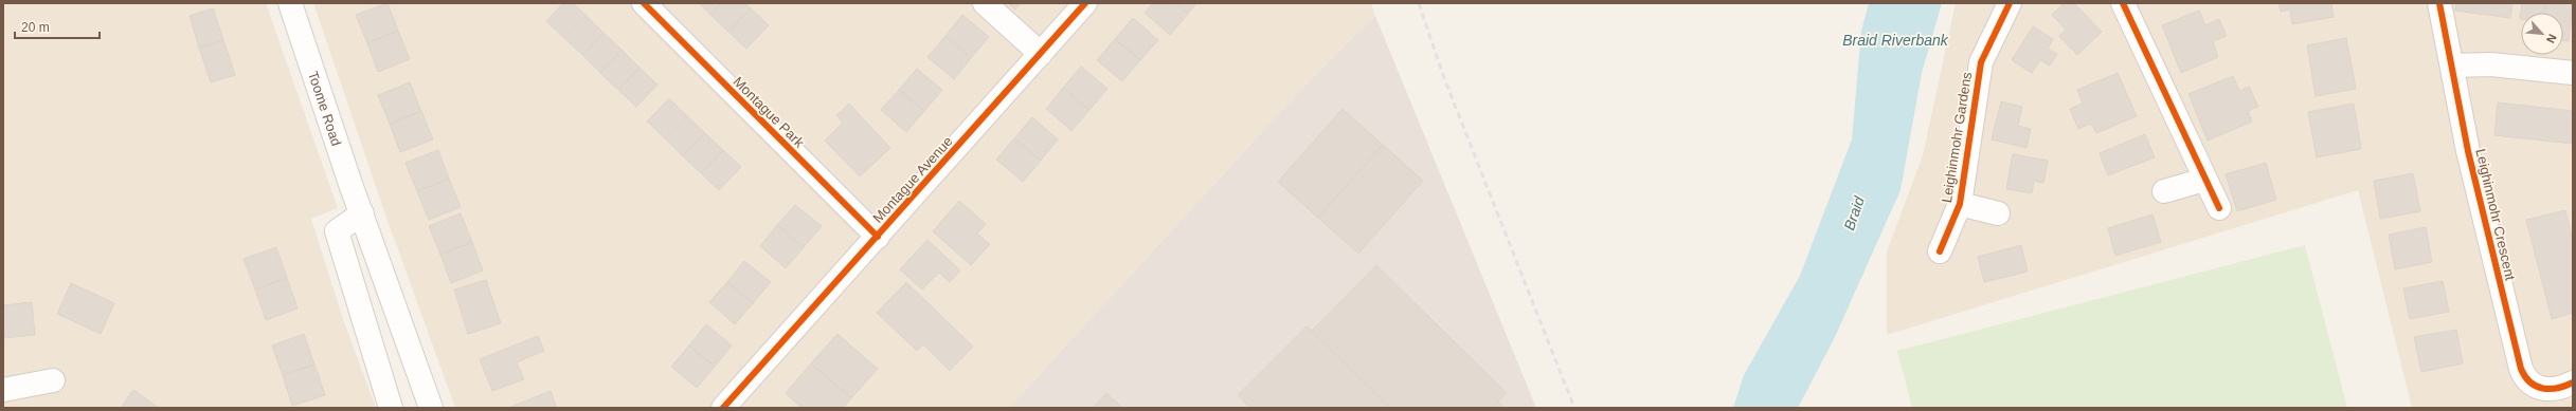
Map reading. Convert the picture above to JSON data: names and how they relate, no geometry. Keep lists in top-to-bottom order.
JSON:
{
  "streets": {
    "street": [
      "Toome Road",
      "Montague Park",
      "Leighinmohr Gardens",
      "Montague Avenue",
      "Leighinmohr Crescent"
    ]
  },
  "crossings": [
    ["Montague Park", "Montague Avenue"]
  ],
  "water": ["Braid Riverbank", "Braid"],
  "scale_bar": "20 m",
  "north": "bottom right"
}
